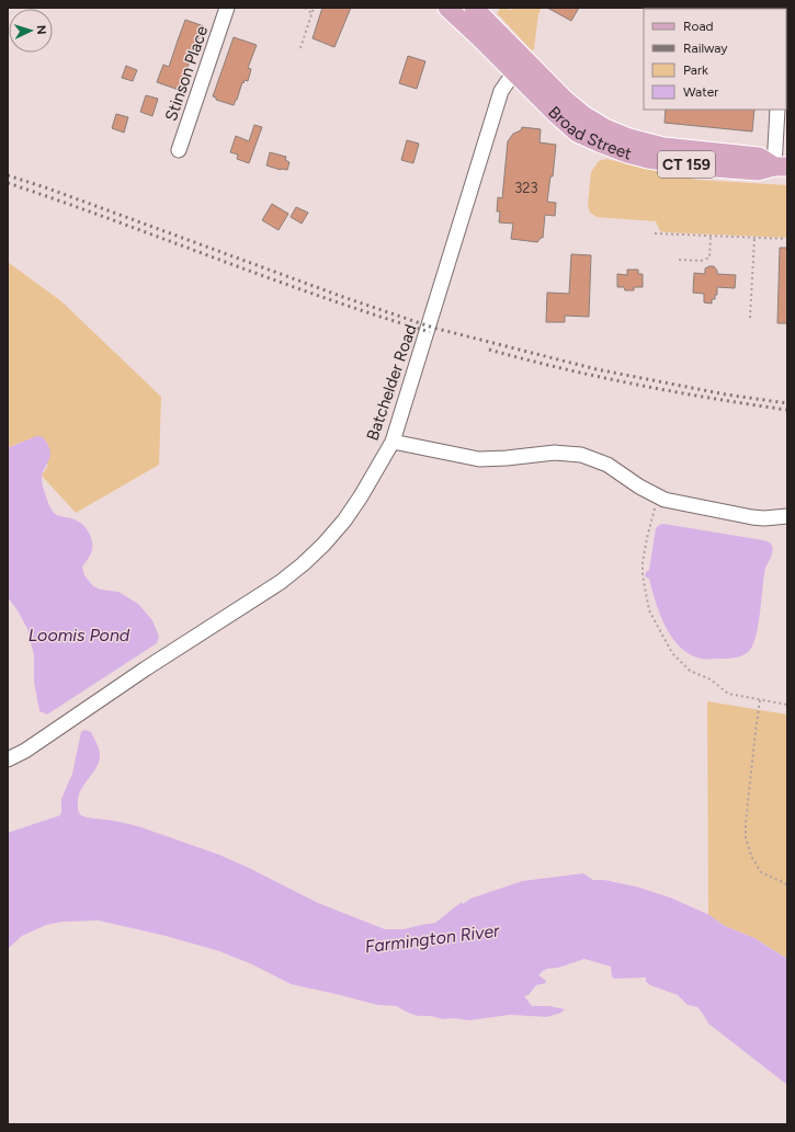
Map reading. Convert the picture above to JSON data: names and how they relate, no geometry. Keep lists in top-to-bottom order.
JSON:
{
  "streets": {
    "main road": ["Broad Street", "CT 159"],
    "street": ["Stinson Place", "Batchelder Road"]
  },
  "crossings": [
    ["Broad Street", "Batchelder Road"]
  ],
  "water": ["Loomis Pond", "Farmington River"],
  "house_numbers": ["323"],
  "legend": [
    "Road",
    "Railway",
    "Park",
    "Water"
  ],
  "north": "right"
}
